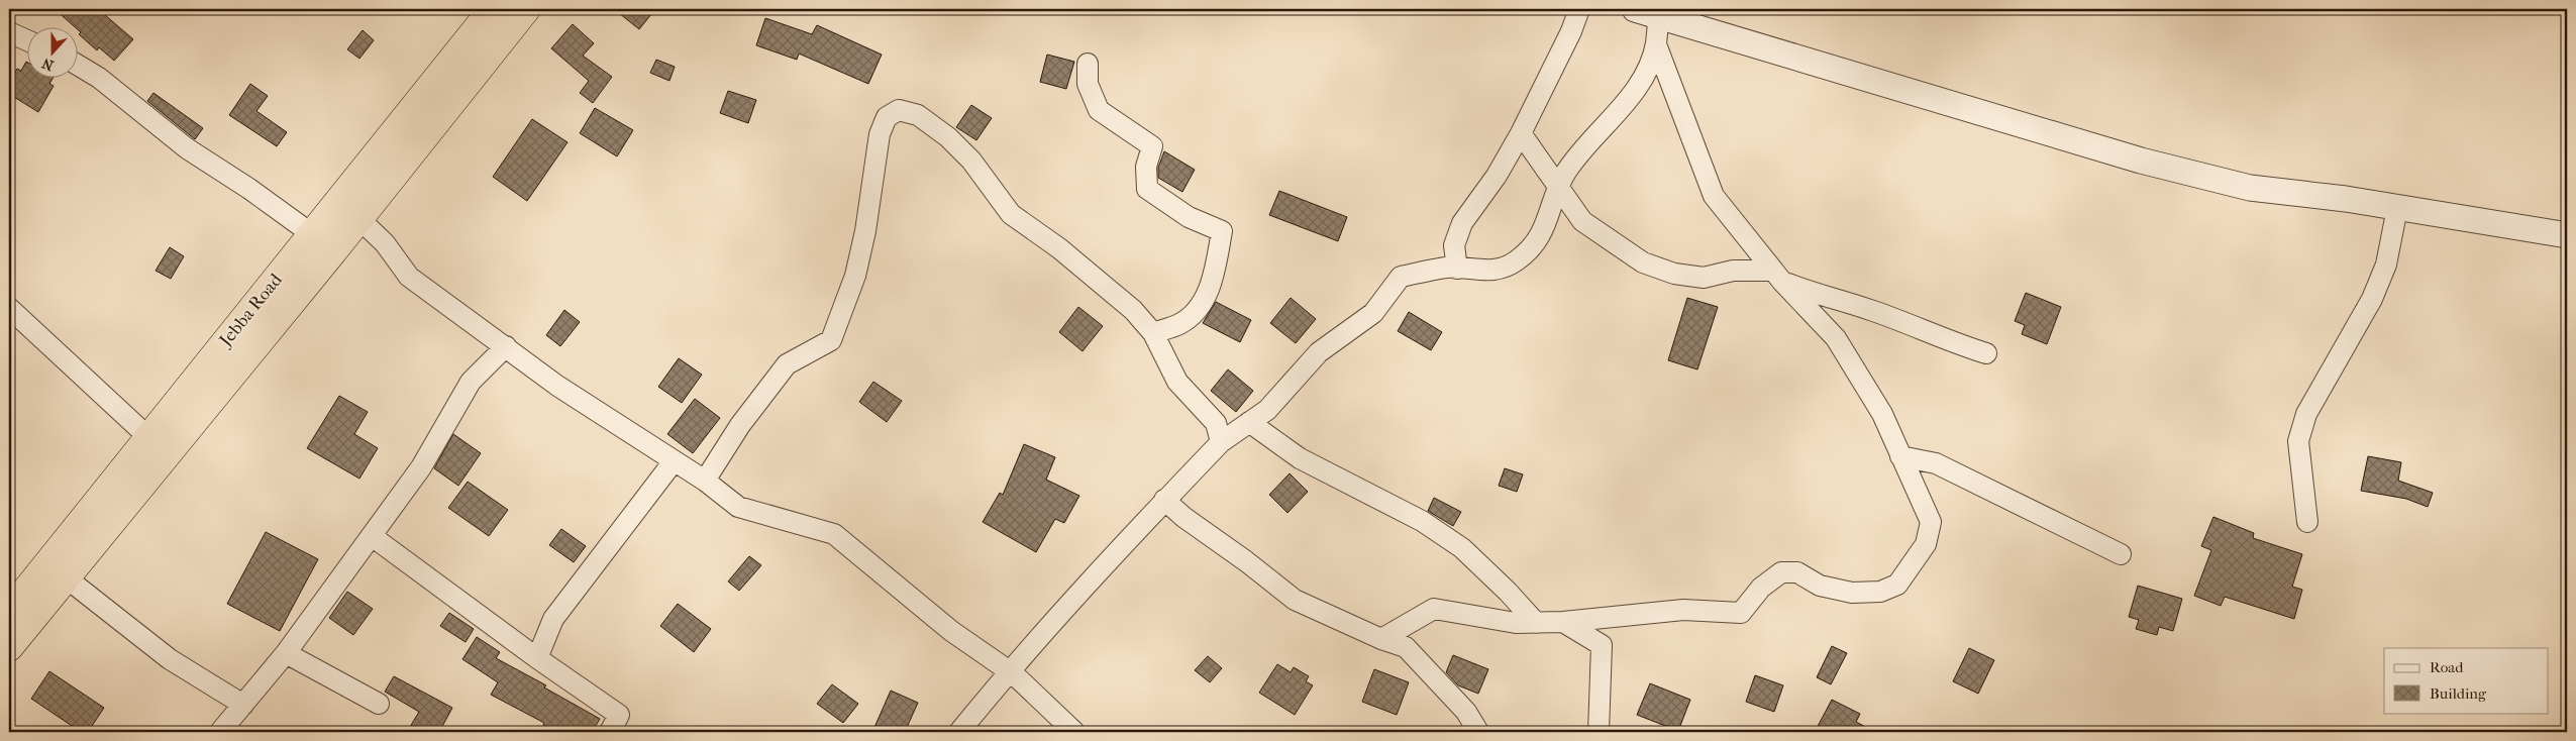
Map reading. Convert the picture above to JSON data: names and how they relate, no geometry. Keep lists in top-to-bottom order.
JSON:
{
  "streets": {
    "highway": ["Jebba Road"]
  },
  "legend": ["Road", "Building"],
  "north": "bottom"
}
